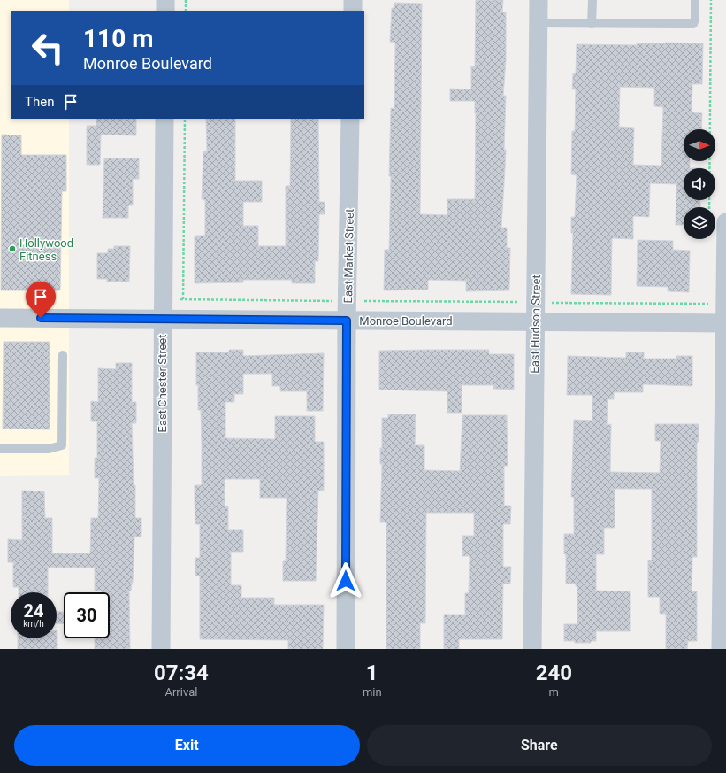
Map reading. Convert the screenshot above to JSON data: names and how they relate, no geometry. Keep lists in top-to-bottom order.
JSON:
{
  "streets": {
    "street": [
      "East Market Street",
      "Monroe Boulevard",
      "East Hudson Street",
      "East Chester Street"
    ]
  },
  "crossings": [
    ["East Market Street", "Monroe Boulevard"],
    ["Monroe Boulevard", "East Hudson Street"],
    ["Monroe Boulevard", "East Chester Street"]
  ],
  "places": ["Hollywood Fitness"],
  "north": "right",
  "page": {
    "turn": ["110 m", "Monroe Boulevard"],
    "then": "Then",
    "speed": "24 km/h",
    "limit": "30",
    "eta": [
      "07:34",
      "Arrival",
      "1",
      "min",
      "240",
      "m"
    ],
    "buttons": ["Exit", "Share"]
  }
}
